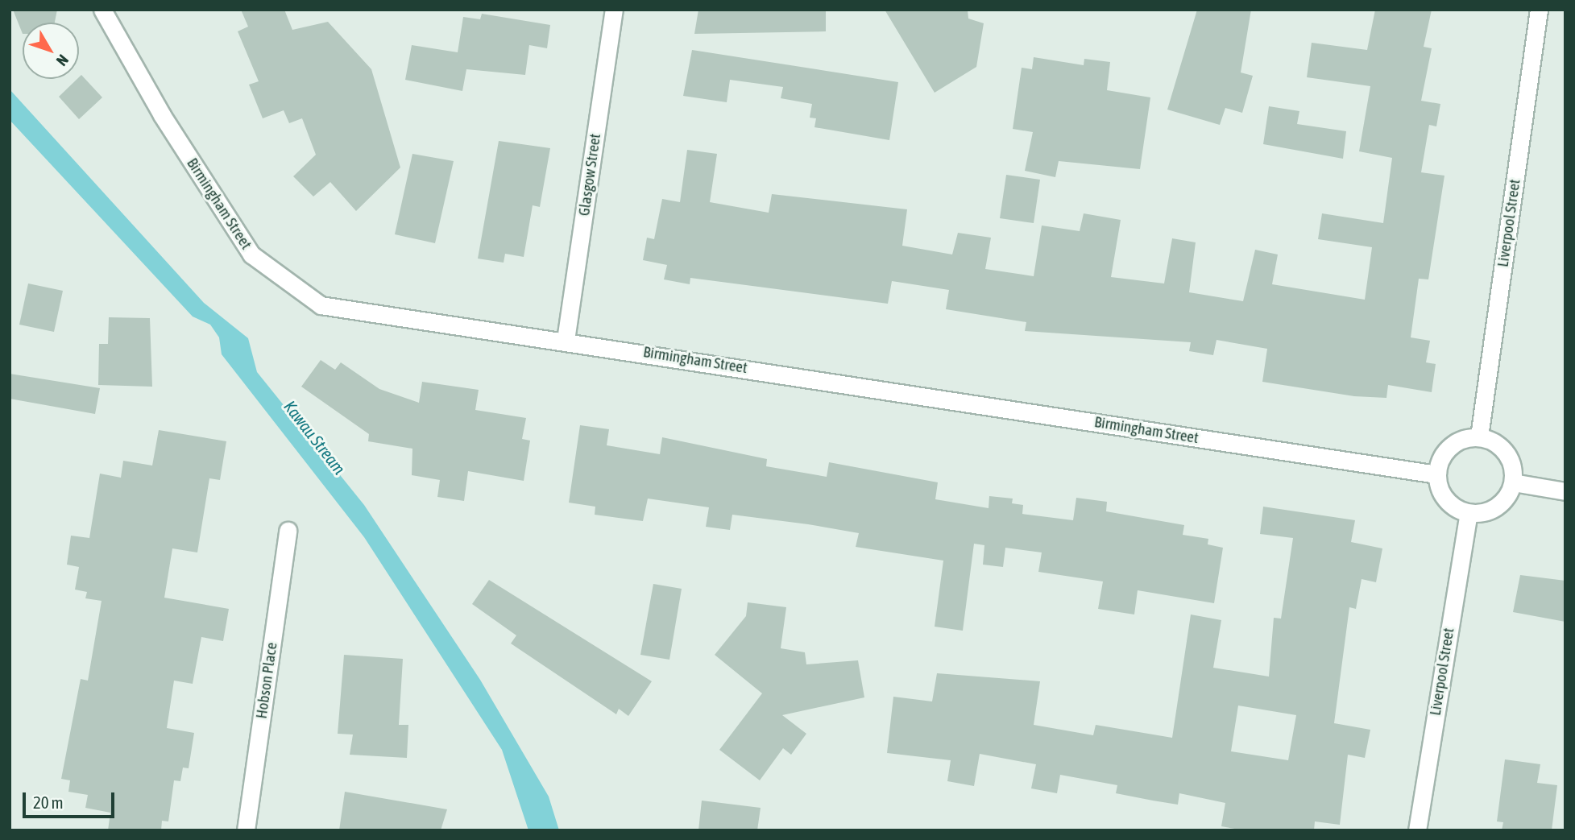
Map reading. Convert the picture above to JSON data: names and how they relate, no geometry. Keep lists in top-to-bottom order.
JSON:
{
  "streets": {
    "street": [
      "Glasgow Street",
      "Birmingham Street",
      "Liverpool Street",
      "Hobson Place"
    ]
  },
  "crossings": [
    ["Glasgow Street", "Birmingham Street"],
    ["Birmingham Street", "Liverpool Street"]
  ],
  "water": ["Kawau Stream"],
  "scale_bar": "20 m",
  "north": "bottom right"
}
